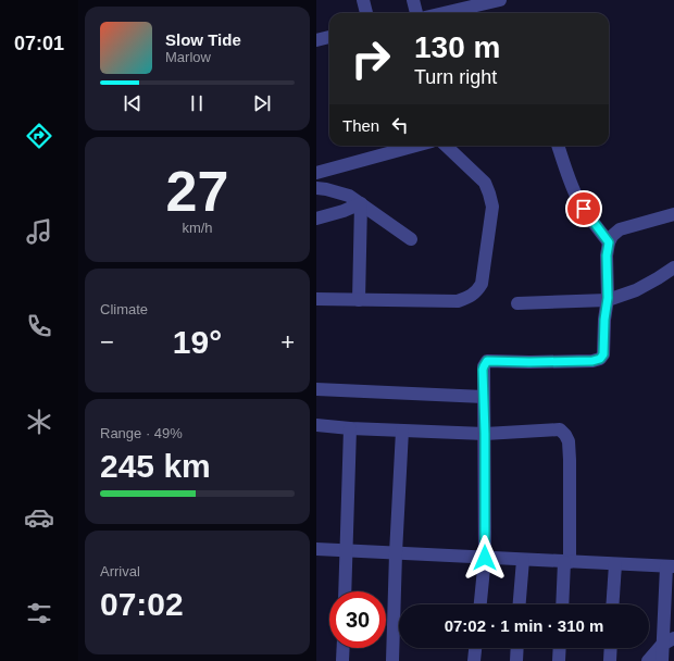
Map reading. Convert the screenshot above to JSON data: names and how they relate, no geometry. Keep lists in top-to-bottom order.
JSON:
{
  "page": {
    "tabs": "07:01",
    "turn": ["130 m", "Turn right"],
    "song": ["Slow Tide", "Marlow"],
    "then": "Then",
    "tile": [
      ["27", "km/h"],
      "Climate",
      ["Range · 49%", "245 km"],
      ["Arrival", "07:02"]
    ],
    "heat": ["−", "19°", "+"],
    "limit": "30",
    "trip": "07:02 · 1 min · 310 m"
  }
}
